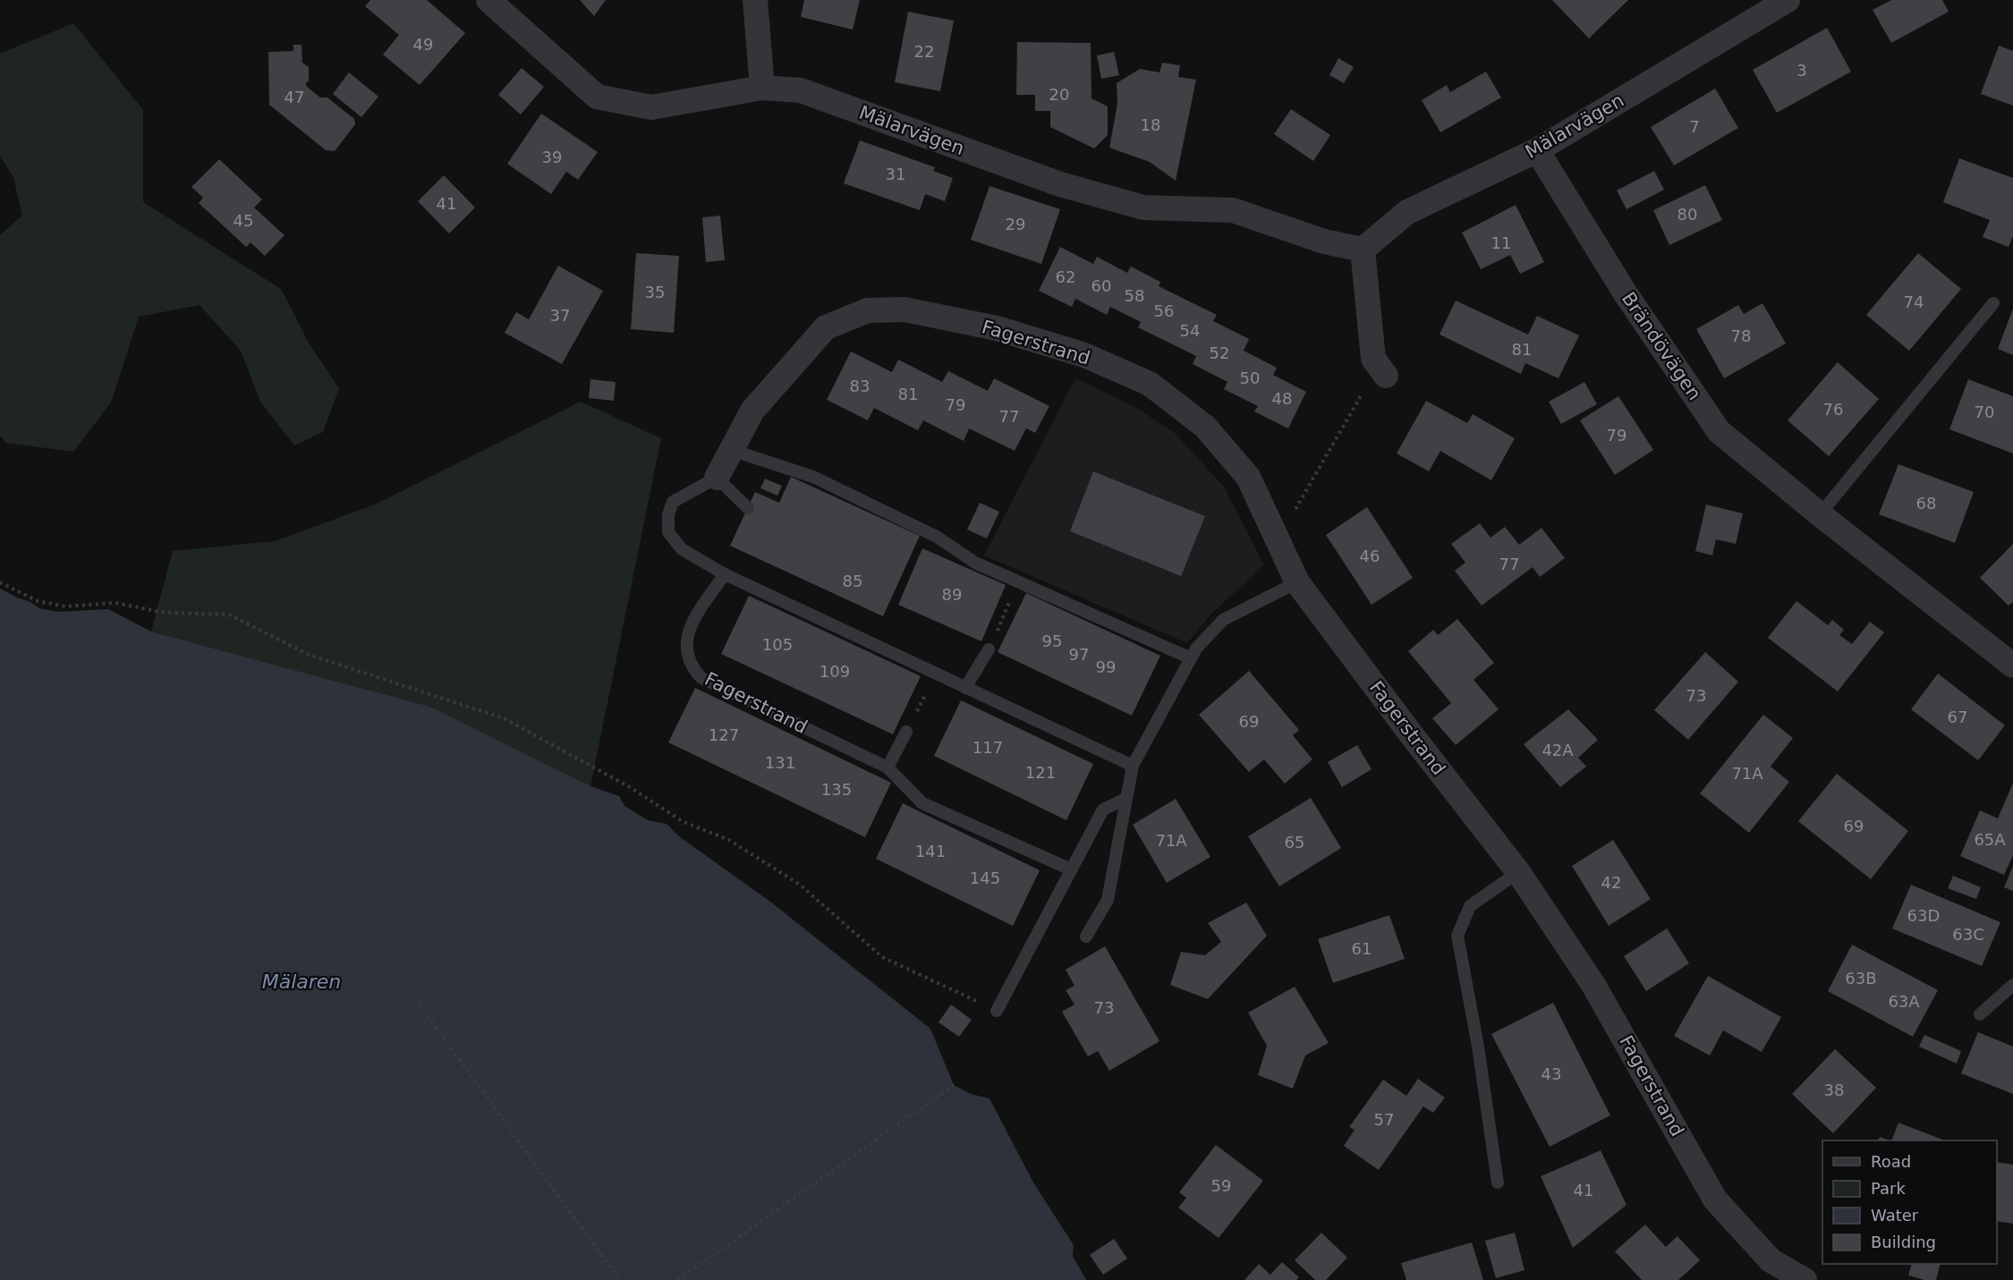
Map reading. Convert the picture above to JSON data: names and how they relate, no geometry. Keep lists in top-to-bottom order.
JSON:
{
  "streets": {
    "street": ["Mälarvägen", "Fagerstrand", "Brändövägen"]
  },
  "crossings": [
    ["Mälarvägen", "Brändövägen"]
  ],
  "water": ["Mälaren"],
  "house_numbers": [
    "49",
    "22",
    "3",
    "20",
    "47",
    "18",
    "7",
    "39",
    "31",
    "41",
    "80",
    "45",
    "29",
    "11",
    "62",
    "60",
    "35",
    "58",
    "74",
    "56",
    "37",
    "54",
    "78",
    "81",
    "52",
    "50",
    "83",
    "81",
    "48",
    "79",
    "76",
    "70",
    "77",
    "79",
    "68",
    "46",
    "77",
    "85",
    "89",
    "95",
    "105",
    "97",
    "99",
    "109",
    "73",
    "67",
    "69",
    "127",
    "117",
    "42A",
    "131",
    "121",
    "71A",
    "135",
    "69",
    "65A",
    "71A",
    "65",
    "141",
    "145",
    "42",
    "63D",
    "63C",
    "61",
    "63B",
    "63A",
    "73",
    "43",
    "38",
    "57",
    "59",
    "41"
  ],
  "legend": [
    "Road",
    "Park",
    "Water",
    "Building"
  ]
}
